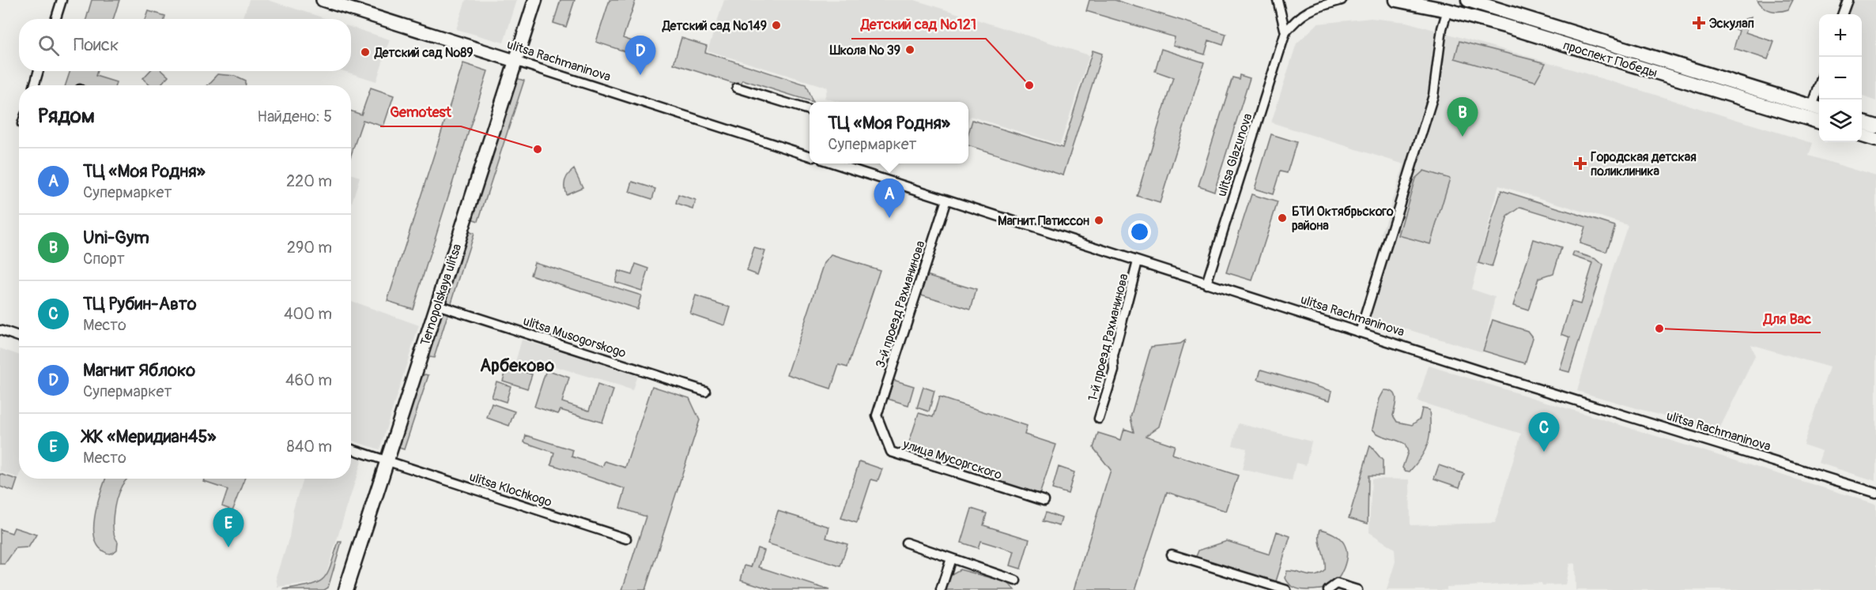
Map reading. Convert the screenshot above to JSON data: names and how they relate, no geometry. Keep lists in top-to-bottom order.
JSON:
{
  "streets": {
    "main road": ["проспект Победы", "ulitsa Rachmaninova", "Ternopolskaya ulitsa"],
    "street": [
      "ulitsa Glazunova",
      "3-й проезд Рахманинова",
      "ulitsa Musogorskogo",
      "1-й проезд Рахманинова",
      "улица Мусоргского",
      "ulitsa Klochkogo"
    ]
  },
  "crossings": [
    ["ulitsa Rachmaninova", "ulitsa Glazunova"],
    ["ulitsa Rachmaninova", "Ternopolskaya ulitsa"],
    ["ulitsa Rachmaninova", "3-й проезд Рахманинова"],
    ["ulitsa Rachmaninova", "1-й проезд Рахманинова"],
    ["Ternopolskaya ulitsa", "ulitsa Musogorskogo"],
    ["Ternopolskaya ulitsa", "ulitsa Klochkogo"],
    ["3-й проезд Рахманинова", "улица Мусоргского"]
  ],
  "districts": ["Арбеково"],
  "places": {
    "health": ["Эскулап", "Городская детская поликлиника"],
    "other": [
      "Детский сад №149",
      "Школа № 39",
      "Детский сад №89",
      "Детский сад №121",
      "Gemotest",
      "БТИ Октябрьского района",
      "Магнит Патиссон",
      "Для Вас"
    ]
  },
  "page": {
    "map_buttons": ["+", "−"],
    "search": "Поиск",
    "pins": [
      "D",
      "B",
      "A",
      "C",
      "E"
    ],
    "heading": ["Рядом", "Найдено: 5"],
    "popup": ["ТЦ «Моя Родня»", "Супермаркет"],
    "list": [
      {
        "mark": "A",
        "name": "ТЦ «Моя Родня»",
        "note": "Супермаркет",
        "value": "220 m"
      },
      {
        "mark": "B",
        "name": "Uni-Gym",
        "note": "Спорт",
        "value": "290 m"
      },
      {
        "mark": "C",
        "name": "ТЦ Рубин-Авто",
        "note": "Место",
        "value": "400 m"
      },
      {
        "mark": "D",
        "name": "Магнит Яблоко",
        "note": "Супермаркет",
        "value": "460 m"
      },
      {
        "mark": "E",
        "name": "ЖК «Меридиан45»",
        "note": "Место",
        "value": "840 m"
      }
    ]
  }
}
